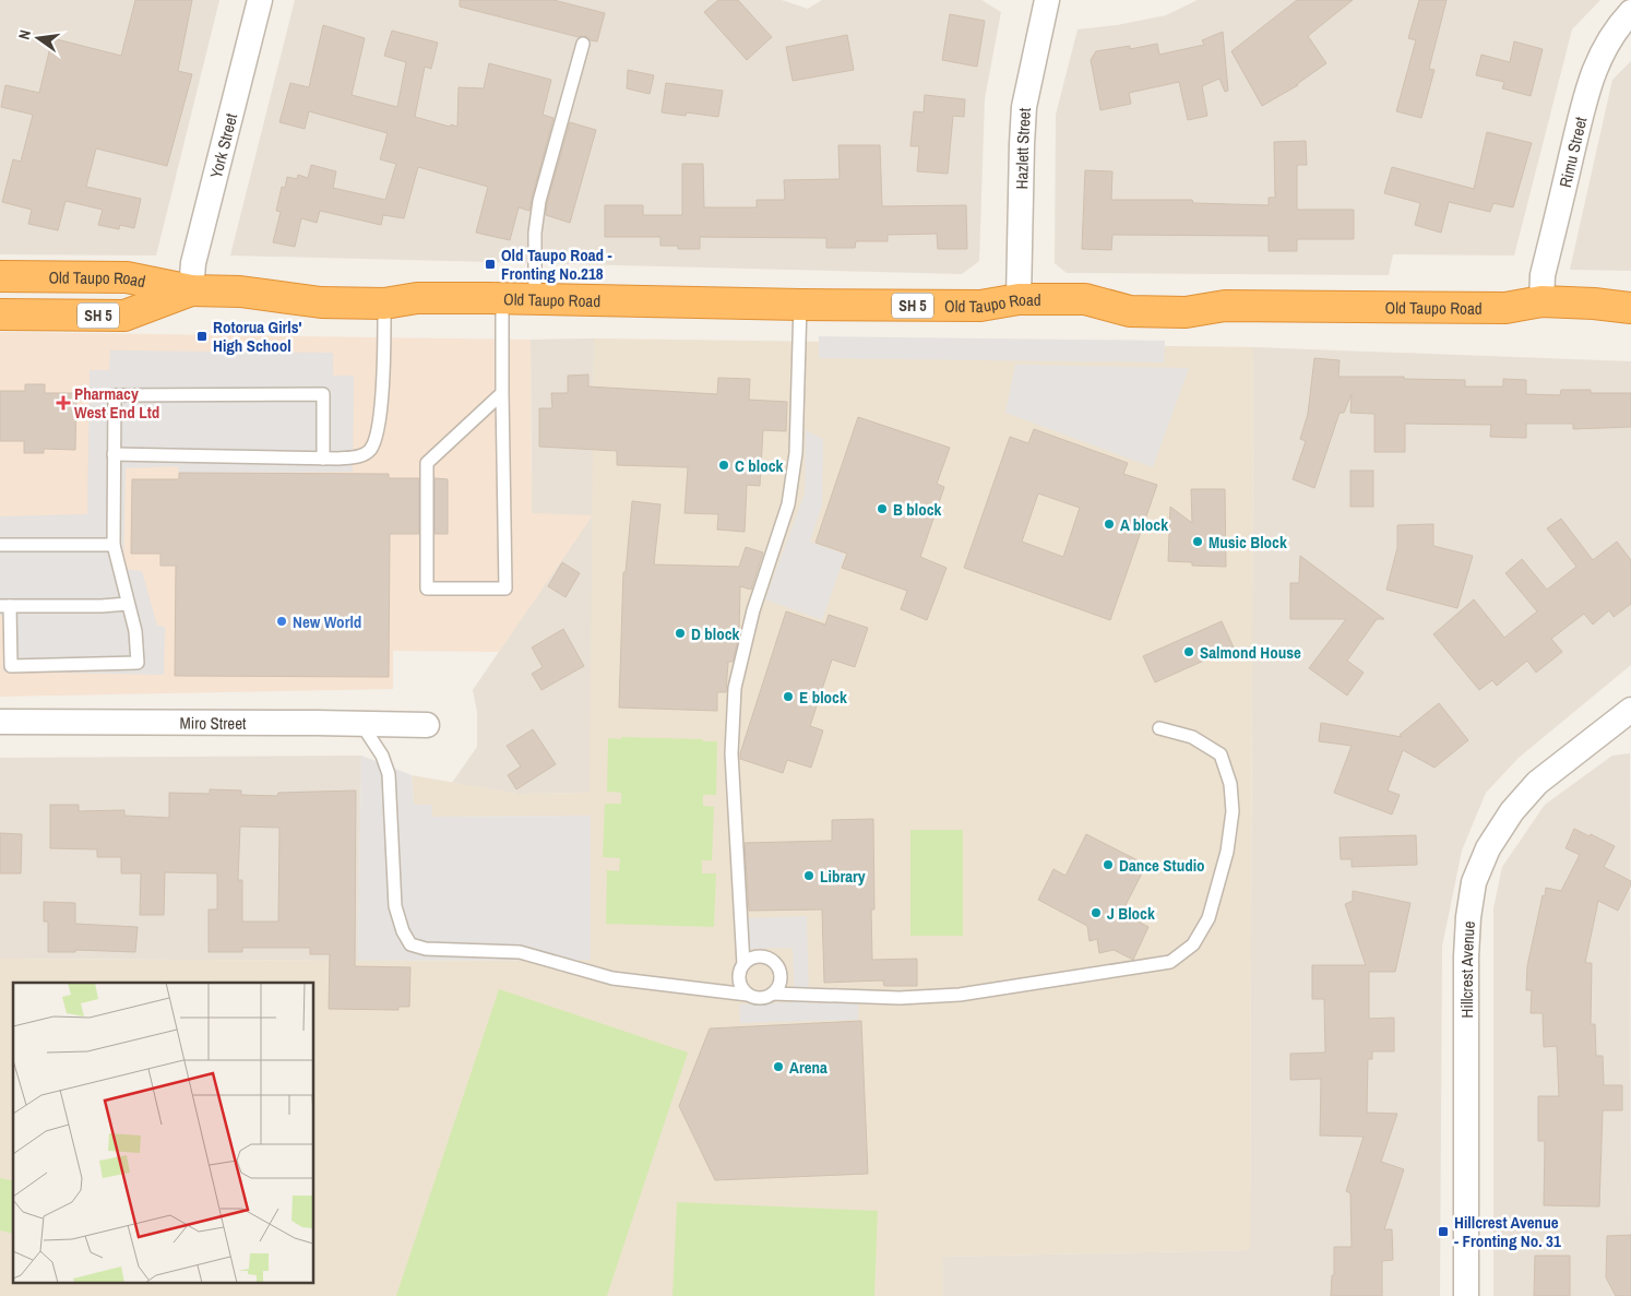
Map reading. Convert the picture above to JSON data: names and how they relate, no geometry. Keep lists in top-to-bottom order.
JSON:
{
  "streets": {
    "highway": ["Old Taupo Road", "SH 5"],
    "street": [
      "York Street",
      "Hazlett Street",
      "Rimu Street",
      "Miro Street",
      "Hillcrest Avenue"
    ]
  },
  "crossings": [
    ["York Street", "Old Taupo Road"],
    ["Hazlett Street", "Old Taupo Road"],
    ["Rimu Street", "Old Taupo Road"]
  ],
  "places": {
    "transit": ["Old Taupo Road - Fronting No.218", "Rotorua Girls' High School", "Hillcrest Avenue - Fronting No. 31"],
    "health": ["Pharmacy West End Ltd"],
    "other": [
      "C block",
      "B block",
      "A block",
      "Music Block",
      "New World",
      "D block",
      "Salmond House",
      "E block",
      "Dance Studio",
      "Library",
      "J Block",
      "Arena"
    ]
  },
  "north": "left"
}
